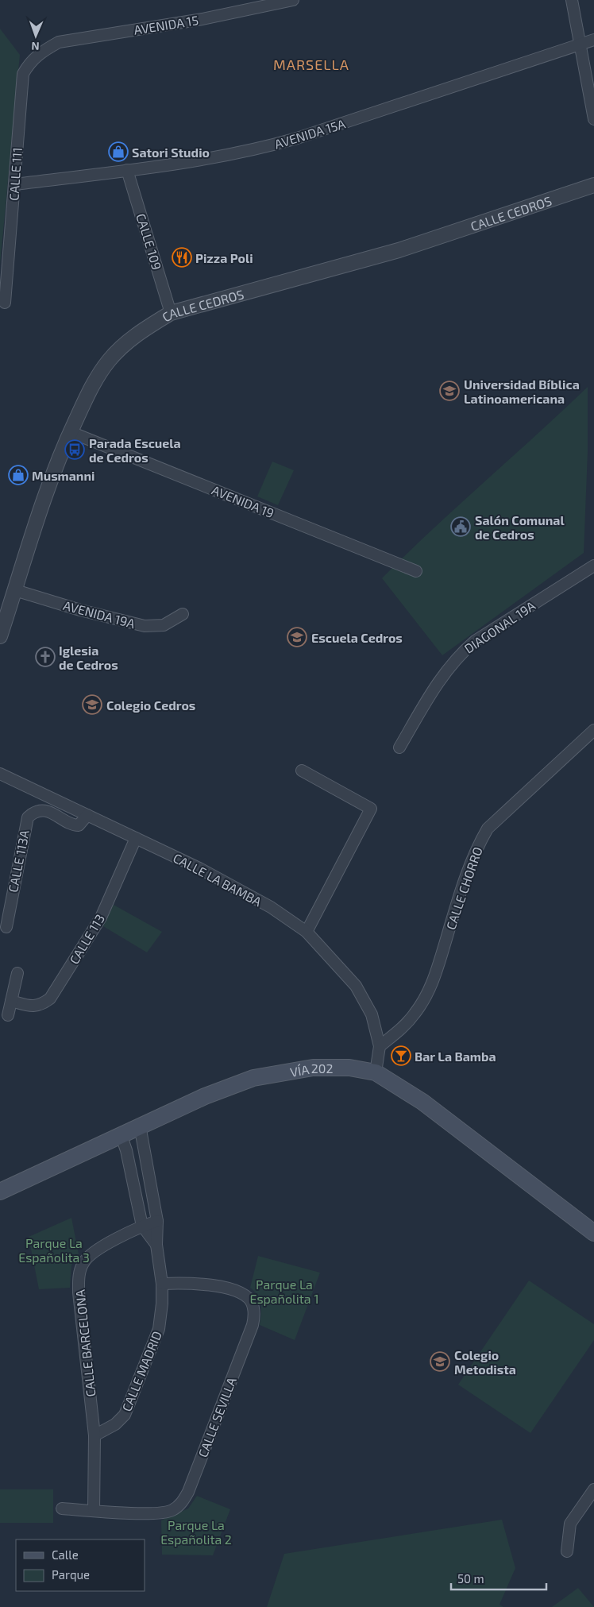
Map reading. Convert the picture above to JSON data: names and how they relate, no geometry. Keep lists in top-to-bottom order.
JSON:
{
  "streets": {
    "main road": ["VÍA 202"],
    "street": [
      "AVENIDA 15",
      "AVENIDA 15A",
      "CALLE 111",
      "CALLE CEDROS",
      "CALLE 109",
      "AVENIDA 19",
      "AVENIDA 19A",
      "DIAGONAL 19A",
      "CALLE 113A",
      "CALLE LA BAMBA",
      "CALLE CHORRO",
      "CALLE 113",
      "CALLE BARCELONA",
      "CALLE MADRID",
      "CALLE SEVILLA"
    ]
  },
  "crossings": [
    ["AVENIDA 15", "CALLE 111"],
    ["AVENIDA 15A", "CALLE 111"],
    ["AVENIDA 15A", "CALLE 109"],
    ["CALLE CEDROS", "CALLE 109"],
    ["CALLE CEDROS", "AVENIDA 19"],
    ["CALLE CEDROS", "AVENIDA 19A"],
    ["CALLE 113A", "CALLE LA BAMBA"],
    ["CALLE LA BAMBA", "CALLE CHORRO"],
    ["CALLE LA BAMBA", "CALLE 113"],
    ["VÍA 202", "CALLE MADRID"],
    ["CALLE BARCELONA", "CALLE MADRID"],
    ["CALLE BARCELONA", "CALLE SEVILLA"],
    ["CALLE MADRID", "CALLE SEVILLA"]
  ],
  "districts": ["MARSELLA"],
  "parks": ["Parque La Españolita 3", "Parque La Españolita 1", "Parque La Españolita 2"],
  "places": {
    "shop": ["Satori Studio", "Musmanni"],
    "restaurant": ["Pizza Poli"],
    "school or university": [
      "Universidad Bíblica Latinoamericana",
      "Escuela Cedros",
      "Colegio Cedros",
      "Colegio Metodista"
    ],
    "bus stop": ["Parada Escuela de Cedros"],
    "public building": ["Salón Comunal de Cedros"],
    "church": ["Iglesia de Cedros"],
    "bar": ["Bar La Bamba"]
  },
  "legend": ["Calle", "Parque"],
  "scale_bar": "50 m",
  "north": "bottom"
}
